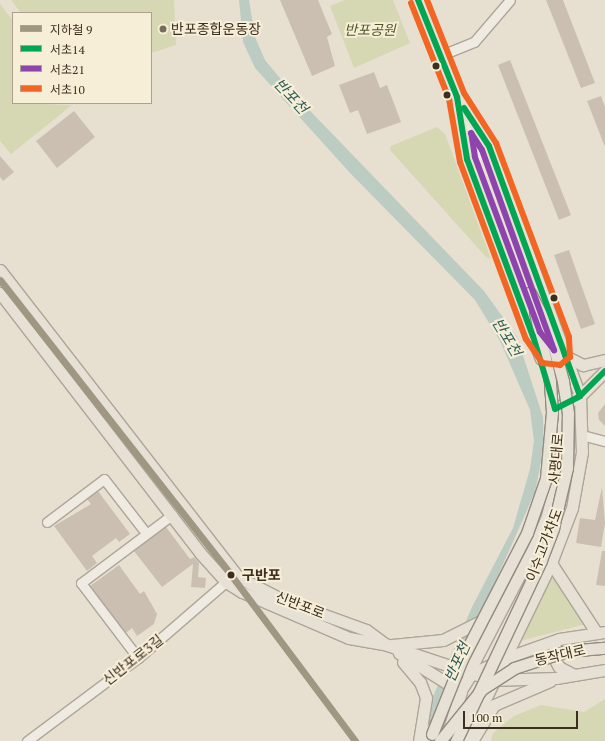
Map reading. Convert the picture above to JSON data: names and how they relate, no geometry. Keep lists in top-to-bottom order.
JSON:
{
  "streets": {
    "main road": [
      "사평대로",
      "이수고가차도",
      "신반포로",
      "동작대로"
    ],
    "street": ["신반포로3길"]
  },
  "crossings": [
    ["사평대로", "이수고가차도"],
    ["사평대로", "신반포로"],
    ["사평대로", "동작대로"],
    ["신반포로", "동작대로"],
    ["신반포로", "신반포로3길"]
  ],
  "water": ["반포천"],
  "parks": ["반포공원"],
  "places": ["반포종합운동장", "구반포"],
  "lines": [
    "transit line 서초14",
    "transit line 서초10",
    "transit line 서초21",
    "metro line 9"
  ],
  "legend": [
    "지하철 9",
    "서초14",
    "서초21",
    "서초10"
  ],
  "scale_bar": "100 m"
}
